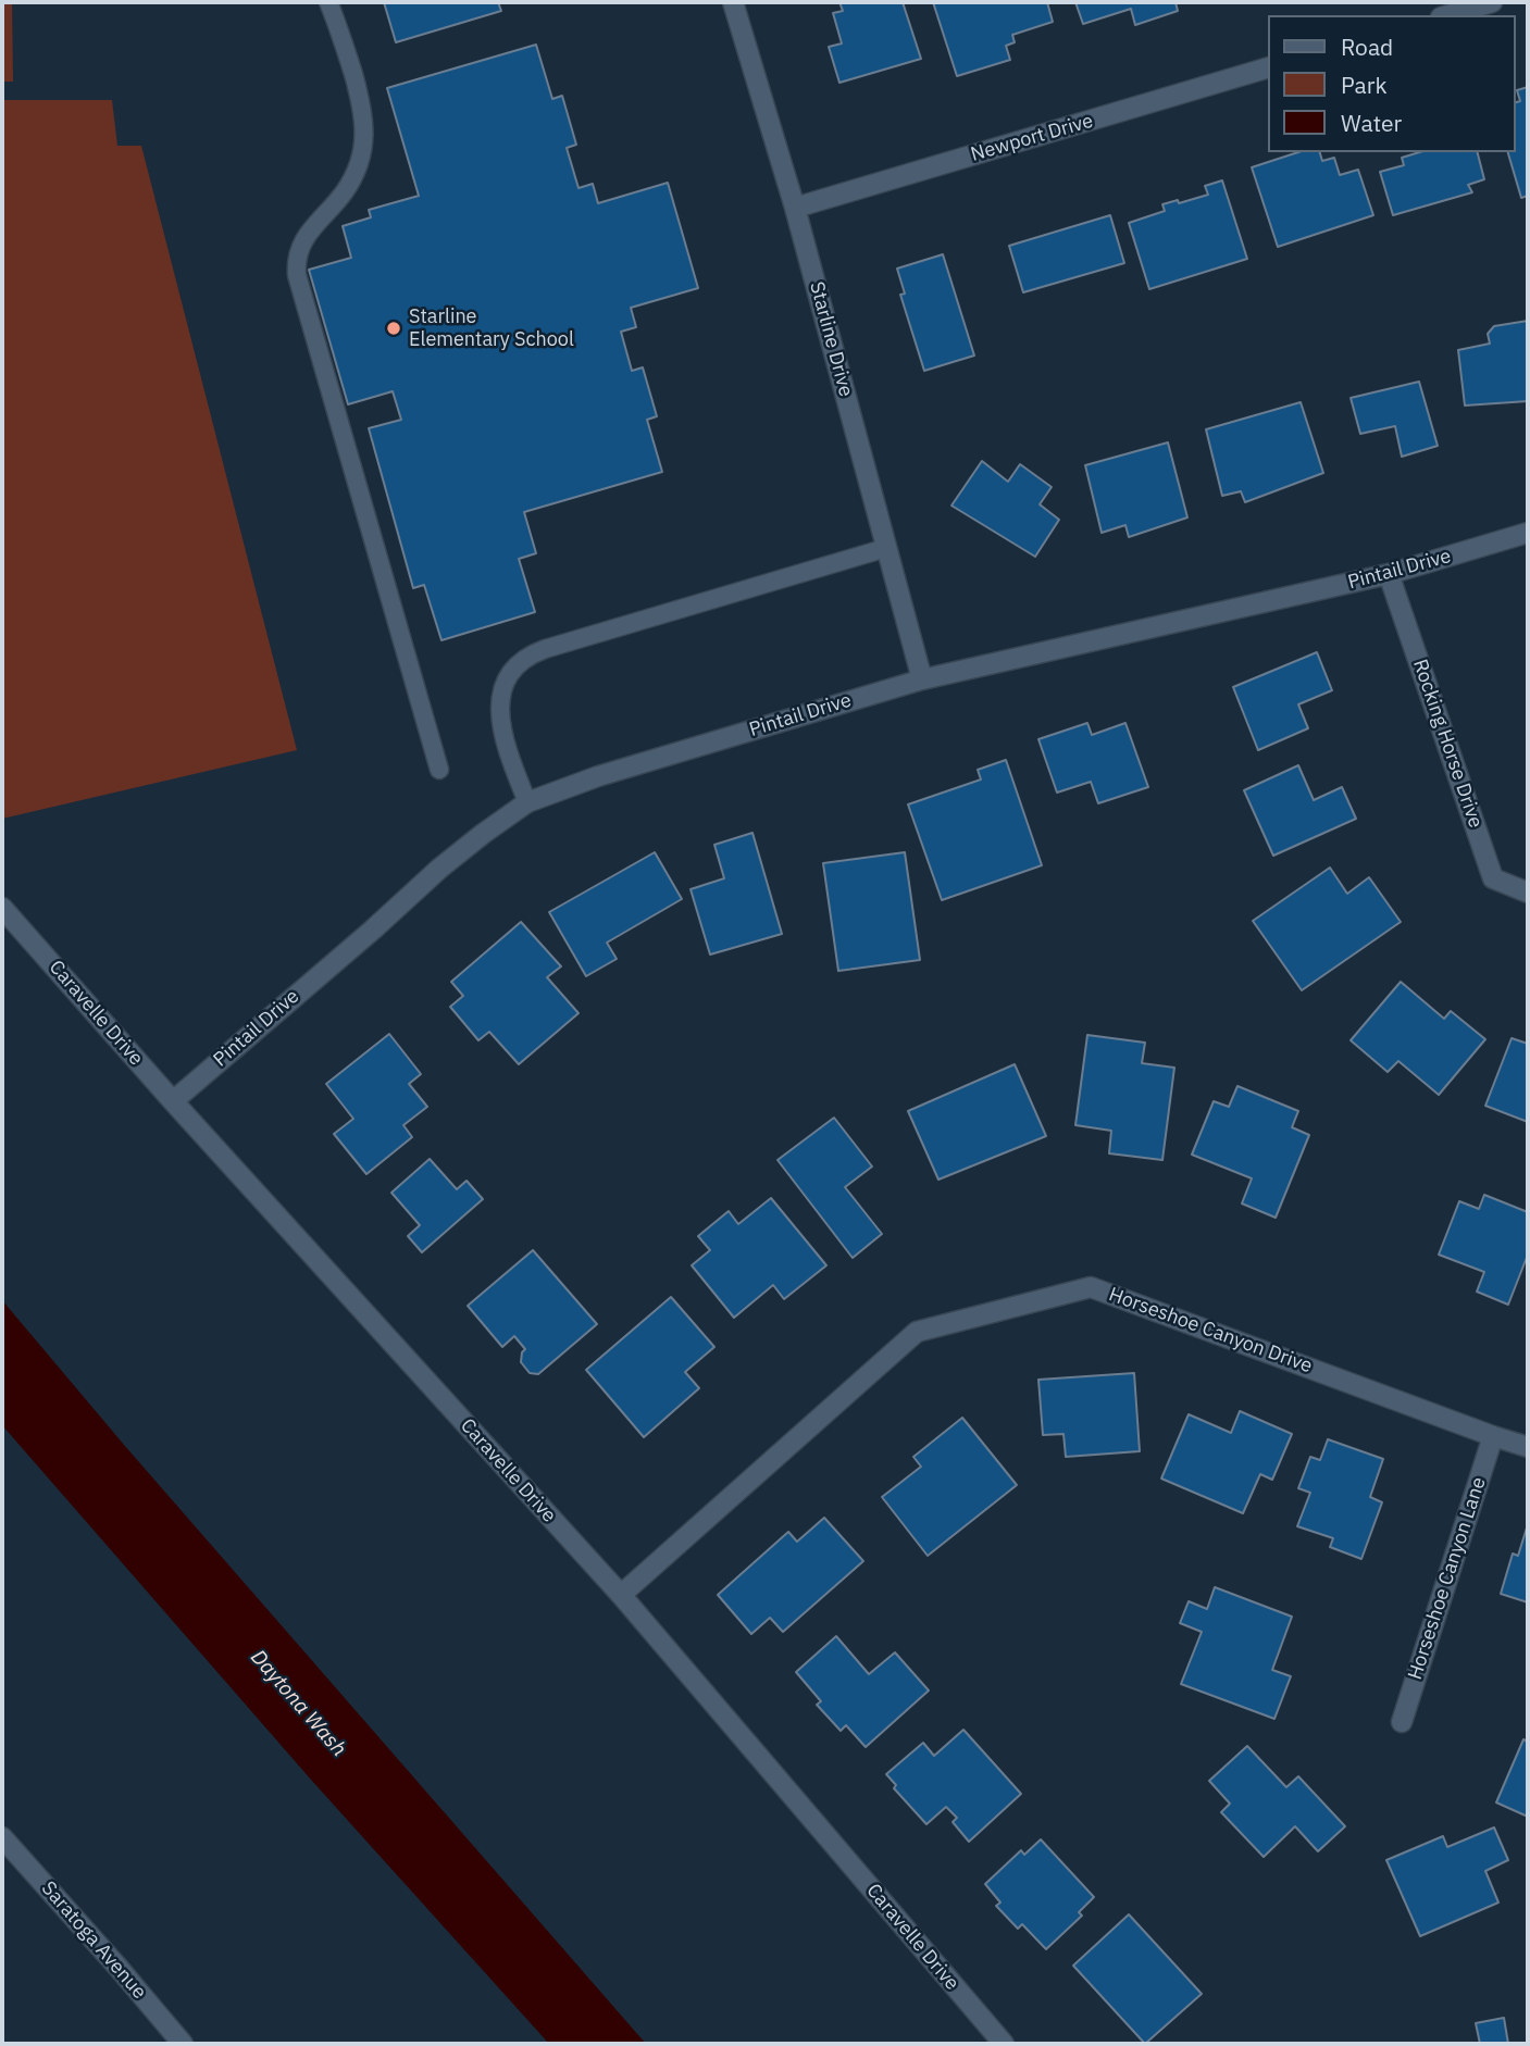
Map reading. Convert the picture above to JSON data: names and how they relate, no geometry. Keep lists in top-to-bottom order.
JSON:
{
  "streets": {
    "street": [
      "Newport Drive",
      "Starline Drive",
      "Pintail Drive",
      "Rocking Horse Drive",
      "Caravelle Drive",
      "Horseshoe Canyon Drive",
      "Horseshoe Canyon Lane",
      "Saratoga Avenue"
    ]
  },
  "crossings": [
    ["Newport Drive", "Starline Drive"],
    ["Starline Drive", "Pintail Drive"],
    ["Pintail Drive", "Rocking Horse Drive"],
    ["Pintail Drive", "Caravelle Drive"],
    ["Caravelle Drive", "Horseshoe Canyon Drive"],
    ["Horseshoe Canyon Drive", "Horseshoe Canyon Lane"]
  ],
  "water": ["Daytona Wash"],
  "places": ["Starline Elementary School"],
  "legend": ["Road", "Park", "Water"]
}
